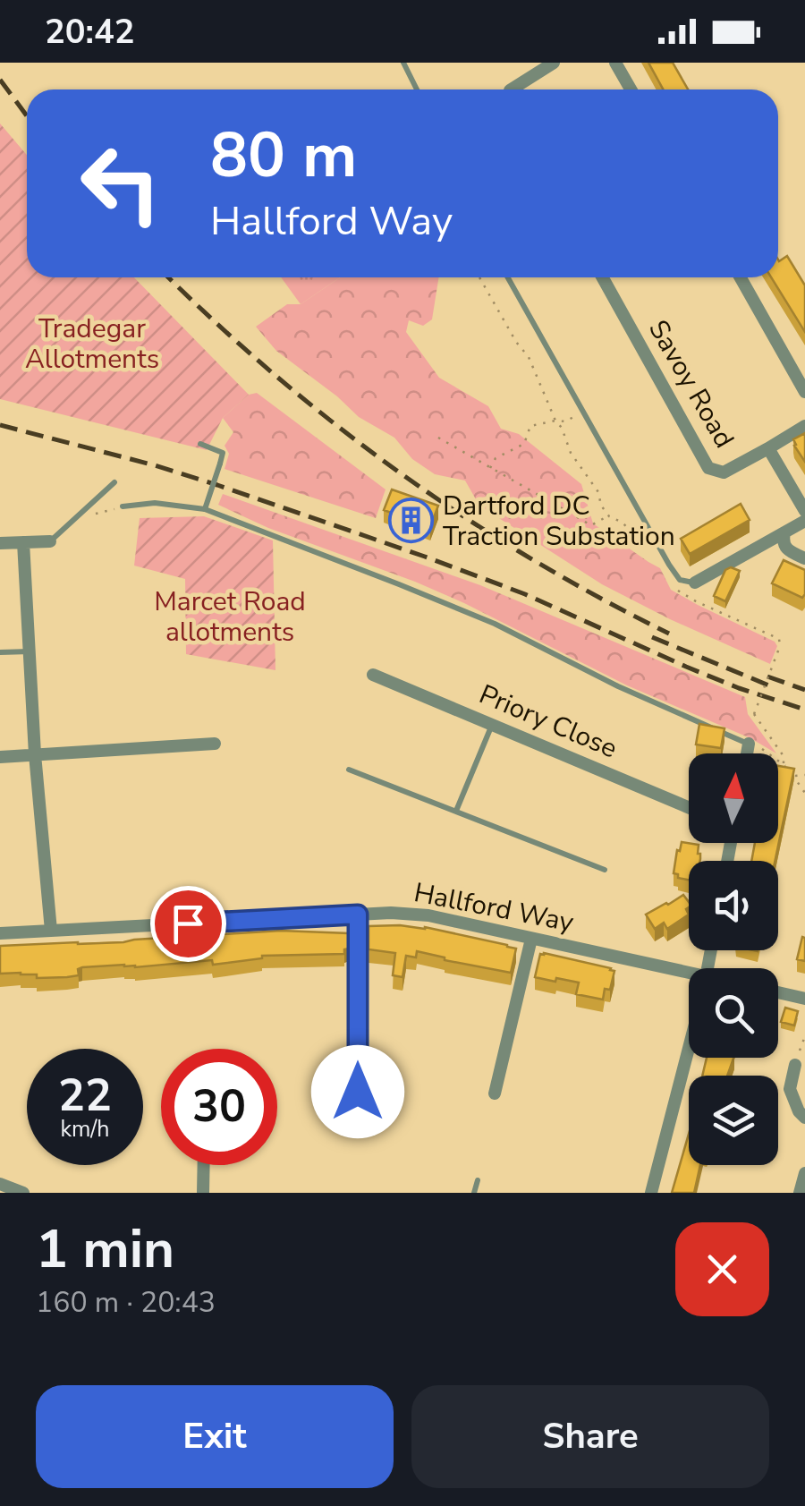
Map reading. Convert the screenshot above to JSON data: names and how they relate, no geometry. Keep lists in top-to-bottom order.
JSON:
{
  "streets": {
    "street": ["Savoy Road", "Priory Close", "Hallford Way"]
  },
  "parks": ["Tradegar Allotments", "Marcet Road allotments"],
  "places": {
    "building": ["Dartford DC Traction Substation"]
  },
  "north": "top",
  "page": {
    "status": "20:42",
    "turn": ["80 m", "Hallford Way"],
    "speed": "22 km/h",
    "limit": "30",
    "heading": ["1 min", "160 m · 20:43"],
    "buttons": ["Exit", "Share"]
  }
}
